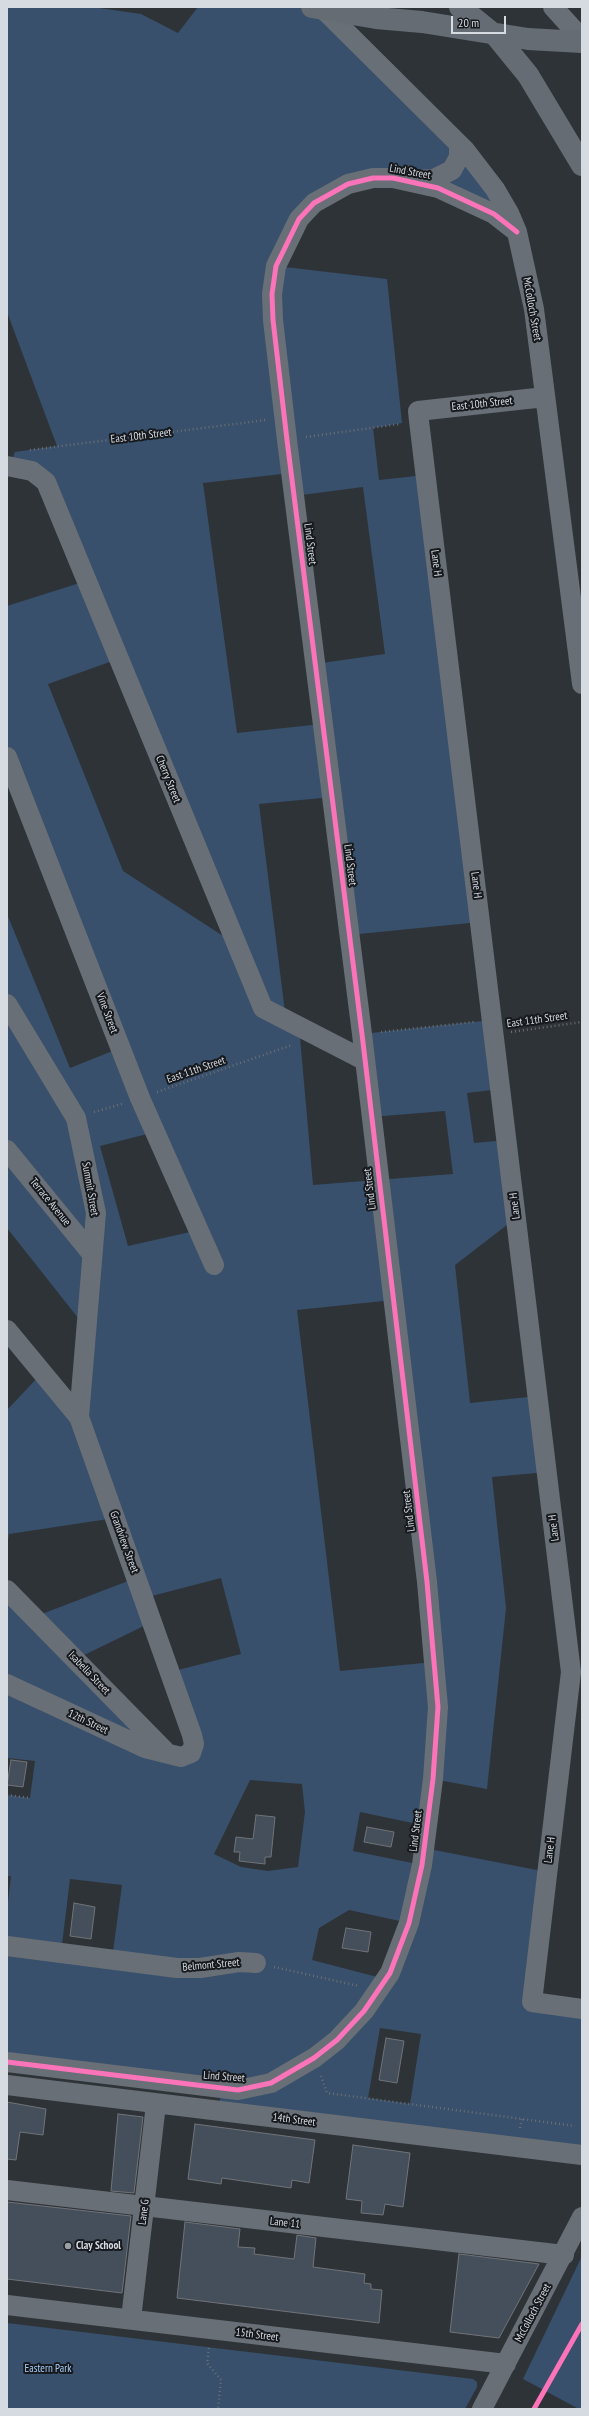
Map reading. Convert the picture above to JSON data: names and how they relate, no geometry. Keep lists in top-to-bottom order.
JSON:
{
  "streets": {
    "street": [
      "Lind Street",
      "McColloch Street",
      "East 10th Street",
      "Lane H",
      "Cherry Street",
      "Vine Street",
      "Summit Street",
      "Terrace Avenue",
      "Grandview Street",
      "Isabella Street",
      "12th Street",
      "Belmont Street",
      "14th Street",
      "Lane G",
      "Lane 11",
      "15th Street"
    ],
    "path": ["East 11th Street"]
  },
  "crossings": [
    ["Lind Street", "McColloch Street"],
    ["Lind Street", "East 10th Street"],
    ["Lind Street", "Cherry Street"],
    ["Lind Street", "East 11th Street"],
    ["McColloch Street", "East 10th Street"],
    ["McColloch Street", "Lane 11"],
    ["McColloch Street", "15th Street"],
    ["East 10th Street", "Lane H"],
    ["East 10th Street", "Cherry Street"],
    ["Lane H", "East 11th Street"],
    ["Cherry Street", "East 11th Street"],
    ["Vine Street", "East 11th Street"],
    ["East 11th Street", "Summit Street"],
    ["Summit Street", "Terrace Avenue"],
    ["Summit Street", "Grandview Street"],
    ["Grandview Street", "Isabella Street"],
    ["Grandview Street", "12th Street"],
    ["Isabella Street", "12th Street"],
    ["14th Street", "Lane G"],
    ["Lane G", "Lane 11"],
    ["Lane G", "15th Street"]
  ],
  "parks": ["Eastern Park"],
  "places": ["Clay School"],
  "scale_bar": "20 m"
}
